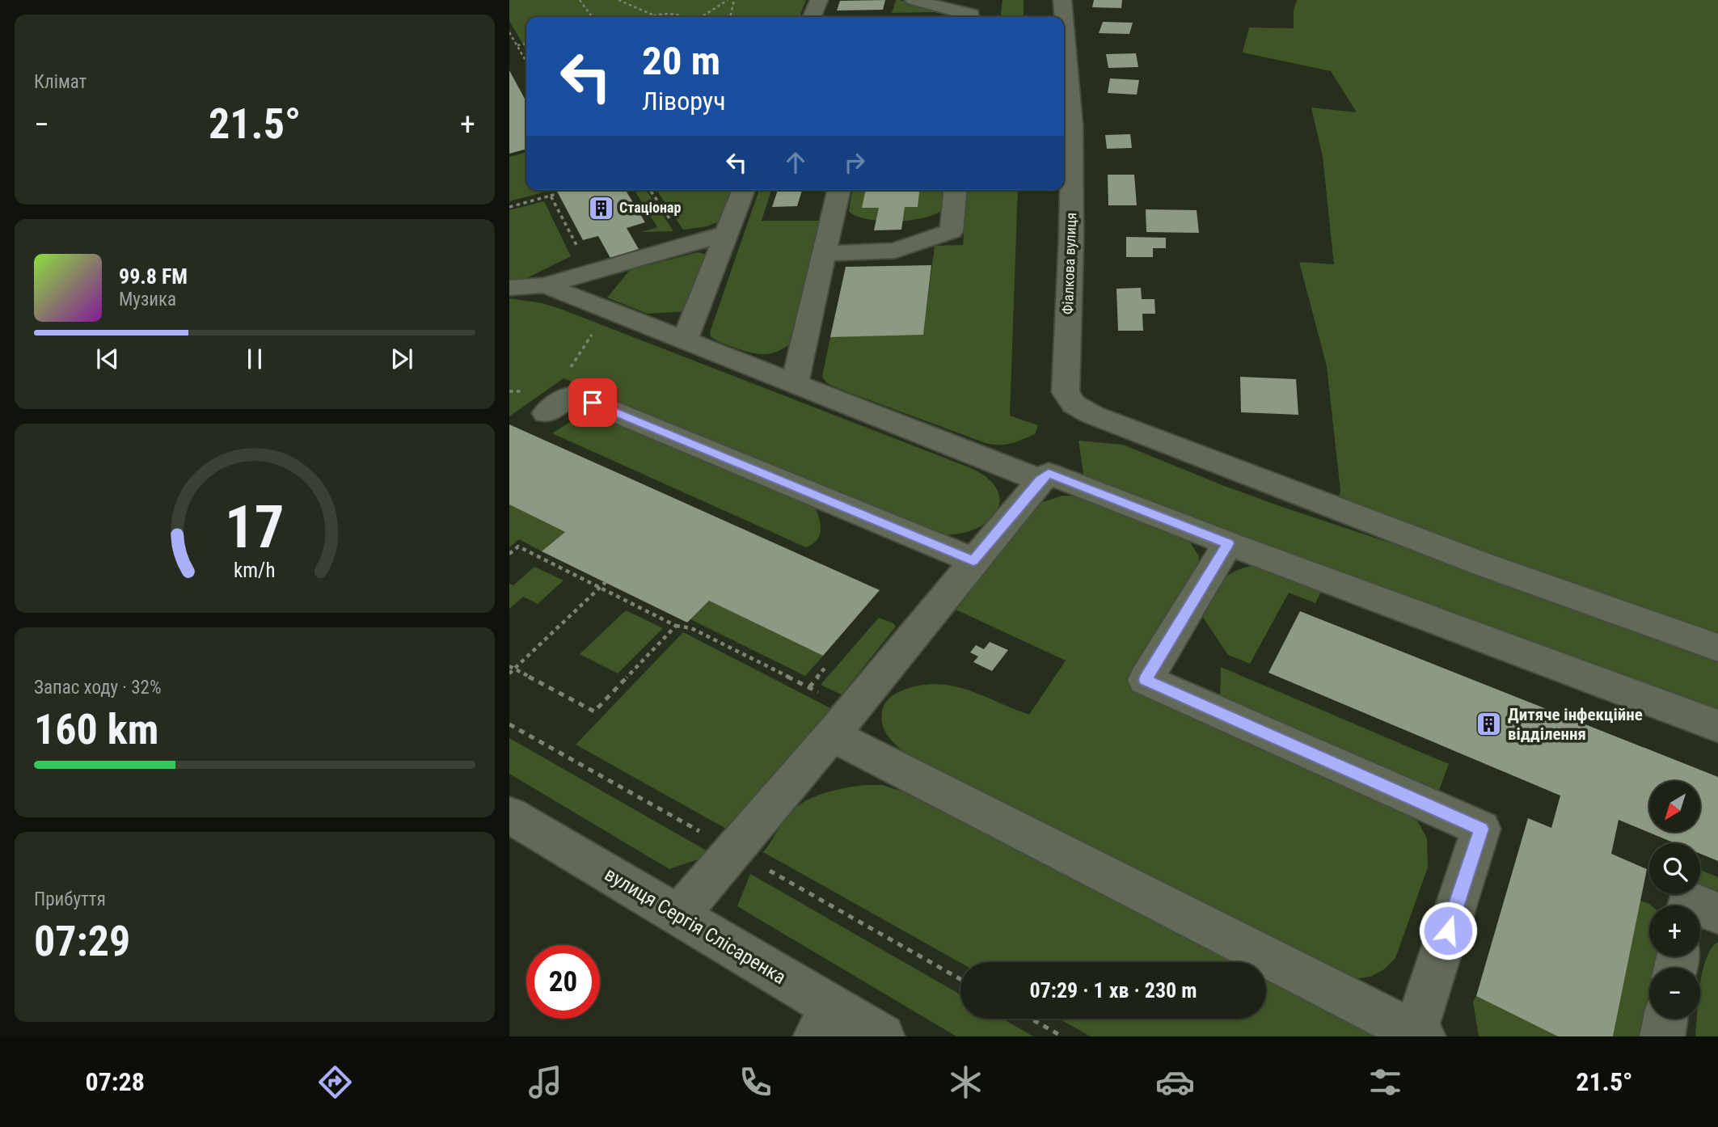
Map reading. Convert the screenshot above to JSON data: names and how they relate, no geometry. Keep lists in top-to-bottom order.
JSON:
{
  "streets": {
    "street": ["Фіалкова вулиця", "вулиця Сергія Слісаренка"]
  },
  "places": {
    "building": ["Стаціонар", "Дитяче інфекційне відділення"]
  },
  "north": "bottom left",
  "page": {
    "tile": [
      "Клімат",
      ["Запас ходу · 32%", "160 km"],
      ["Прибуття", "07:29"]
    ],
    "turn": ["20 m", "Ліворуч"],
    "heat": ["−", "21.5°", "+"],
    "song": ["99.8 FM", "Музика"],
    "map_buttons": ["+", "−"],
    "limit": "20",
    "trip": "07:29 · 1 хв · 230 m",
    "tabs": ["07:28", "21.5°"],
    "gauge": ["17", "km/h"]
  }
}
